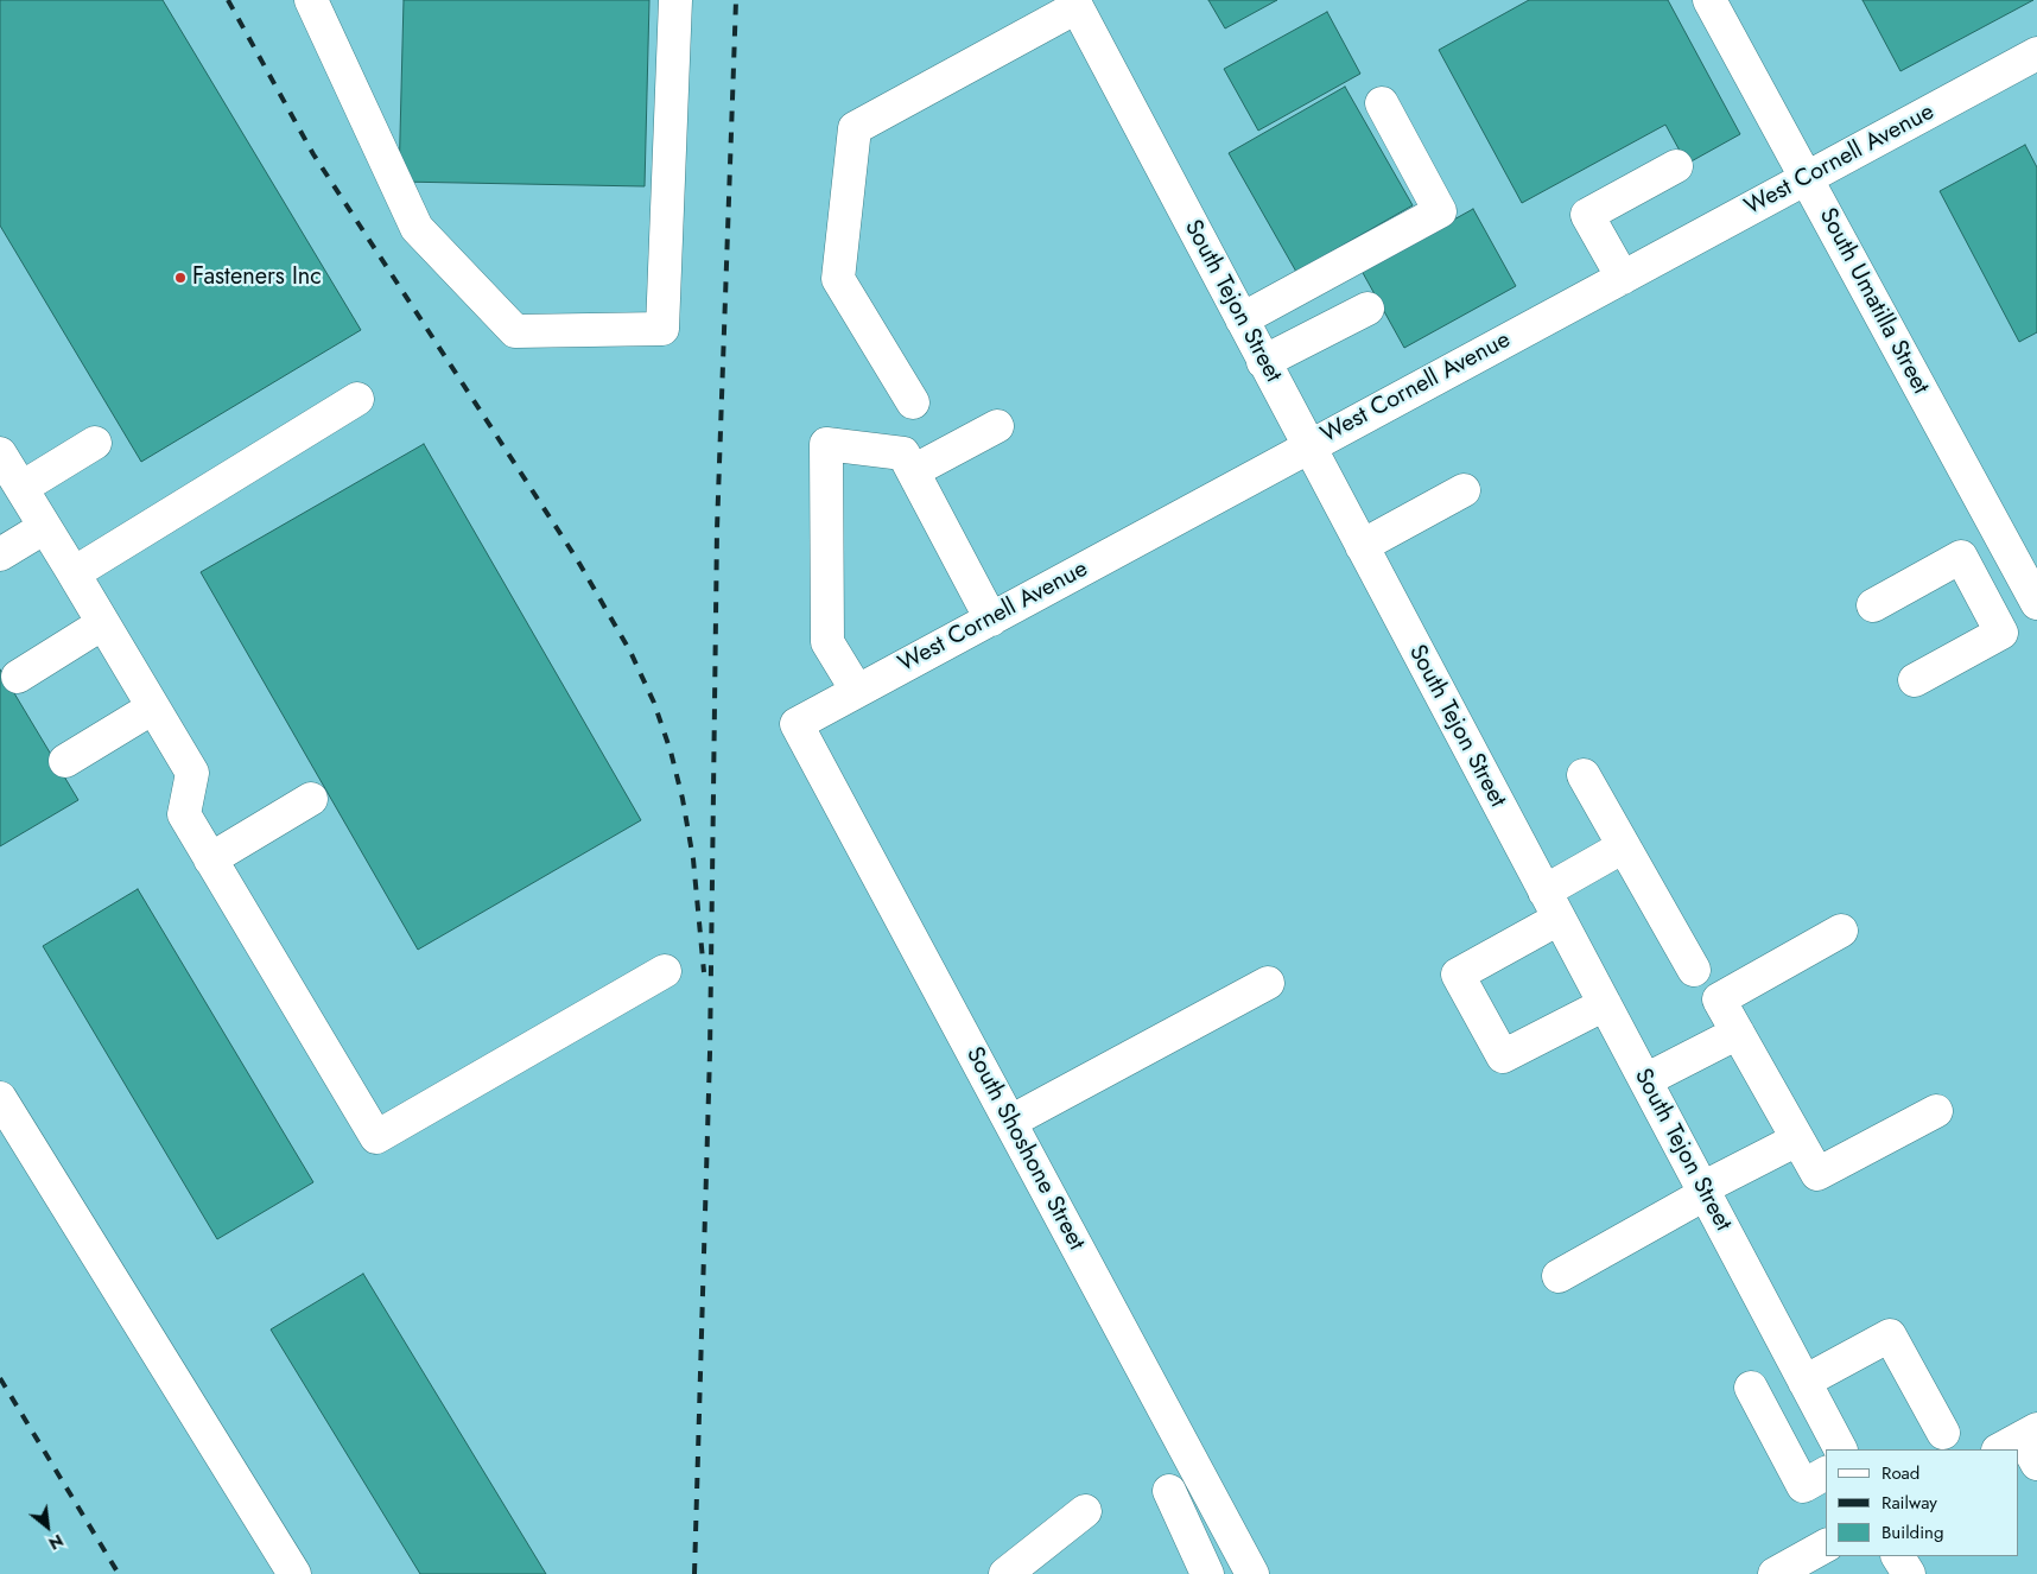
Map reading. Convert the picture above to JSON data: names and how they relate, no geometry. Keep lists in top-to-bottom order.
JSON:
{
  "streets": {
    "street": [
      "West Cornell Avenue",
      "South Tejon Street",
      "South Umatilla Street",
      "South Shoshone Street"
    ]
  },
  "crossings": [
    ["West Cornell Avenue", "South Tejon Street"],
    ["West Cornell Avenue", "South Umatilla Street"],
    ["West Cornell Avenue", "South Shoshone Street"]
  ],
  "places": ["Fasteners Inc"],
  "legend": ["Road", "Railway", "Building"],
  "north": "bottom right"
}
